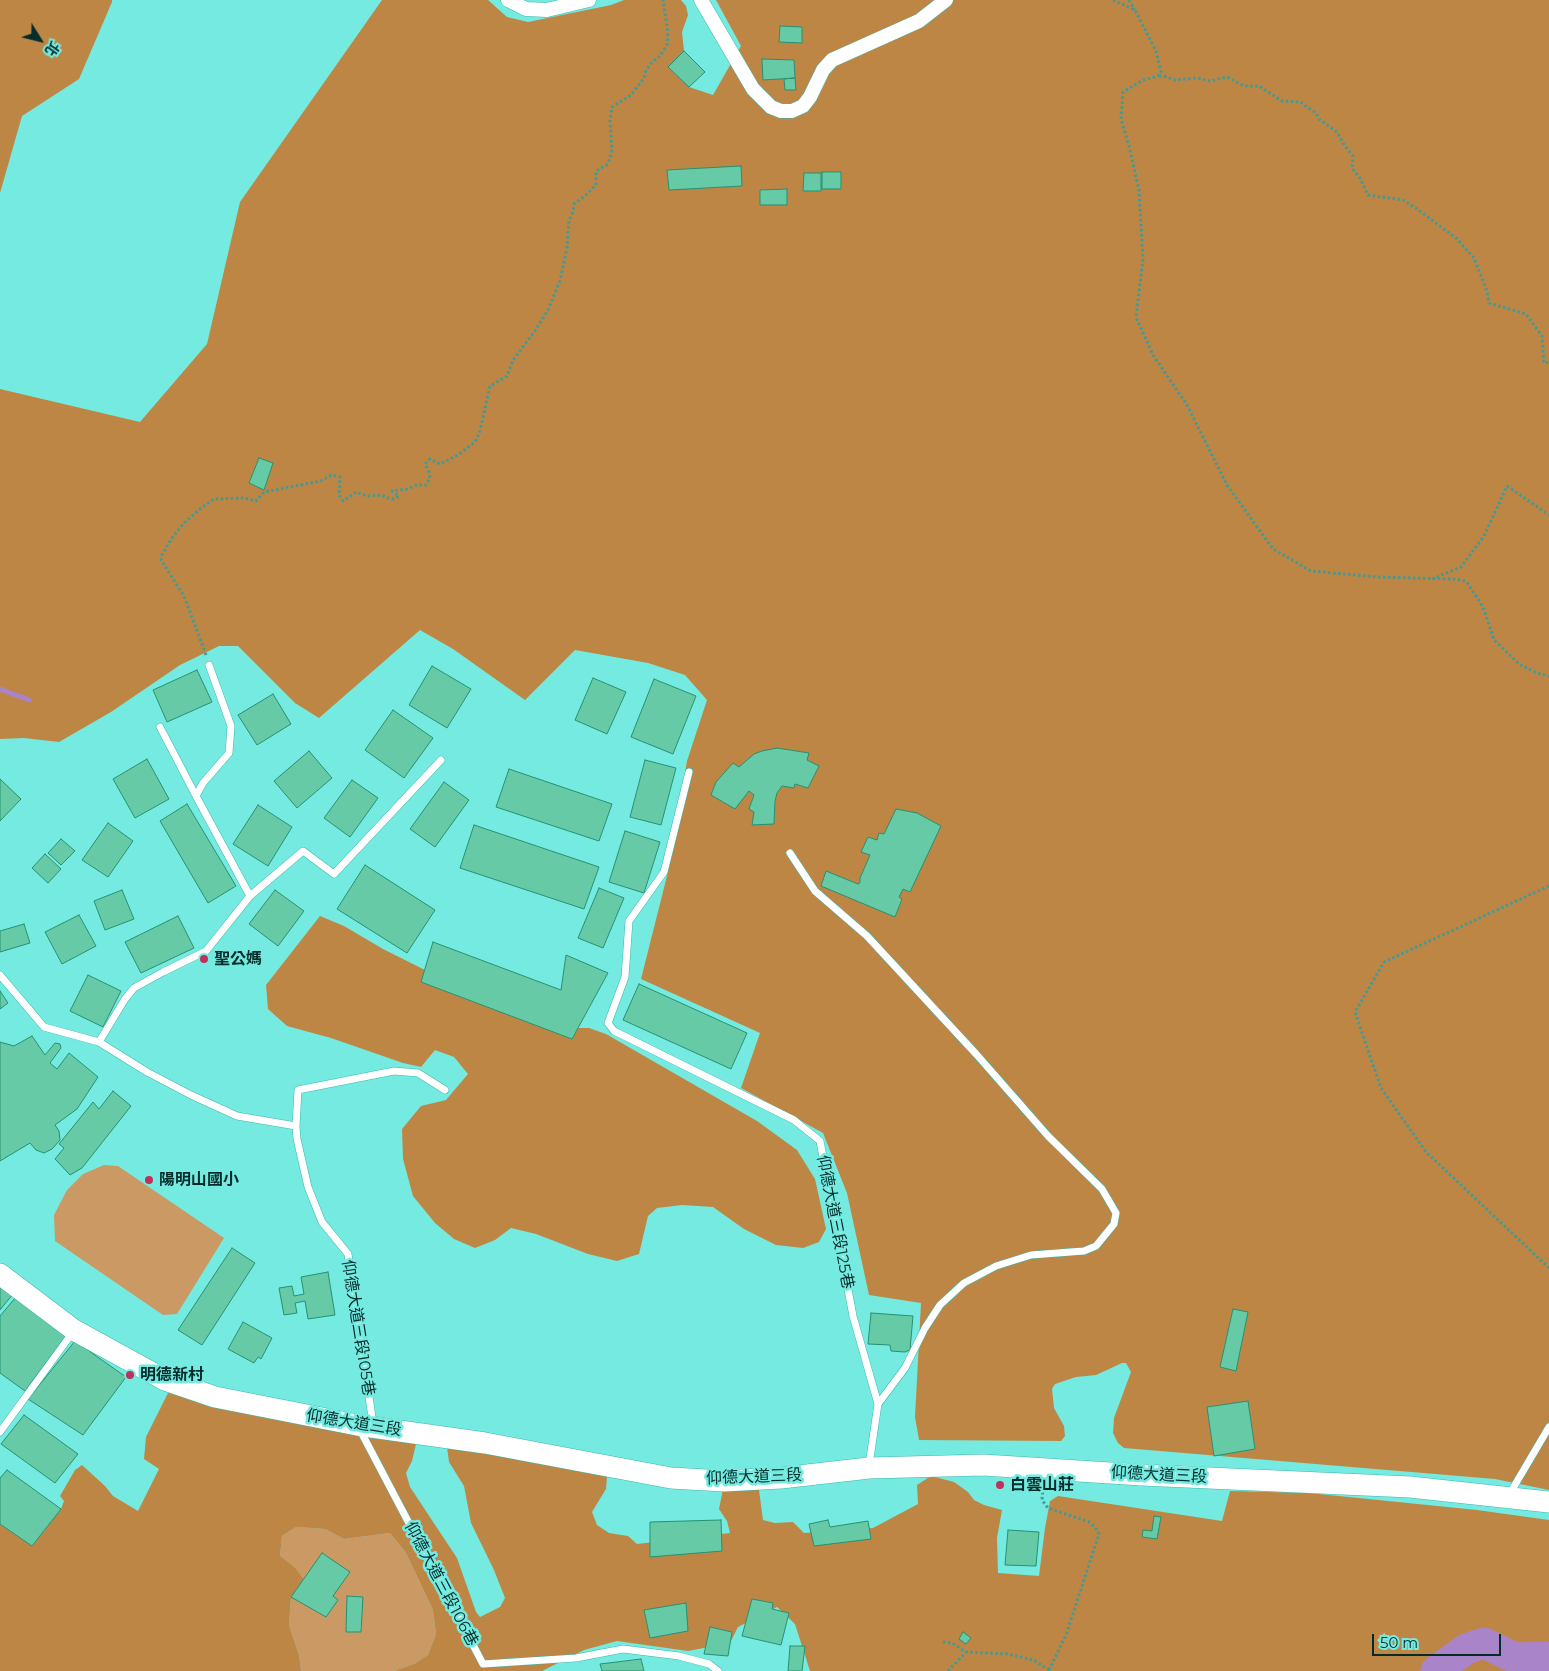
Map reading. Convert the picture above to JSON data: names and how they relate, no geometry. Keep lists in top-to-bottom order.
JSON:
{
  "streets": {
    "main road": ["仰德大道三段"],
    "lane": ["仰德大道三段125巷", "仰德大道三段105巷", "仰德大道三段106巷"]
  },
  "crossings": [
    ["仰德大道三段125巷", "仰德大道三段"],
    ["仰德大道三段105巷", "仰德大道三段"],
    ["仰德大道三段105巷", "仰德大道三段106巷"],
    ["仰德大道三段", "仰德大道三段106巷"]
  ],
  "places": [
    "聖公媽",
    "陽明山國小",
    "明德新村",
    "白雲山莊"
  ],
  "scale_bar": "50 m",
  "north": "bottom right"
}
